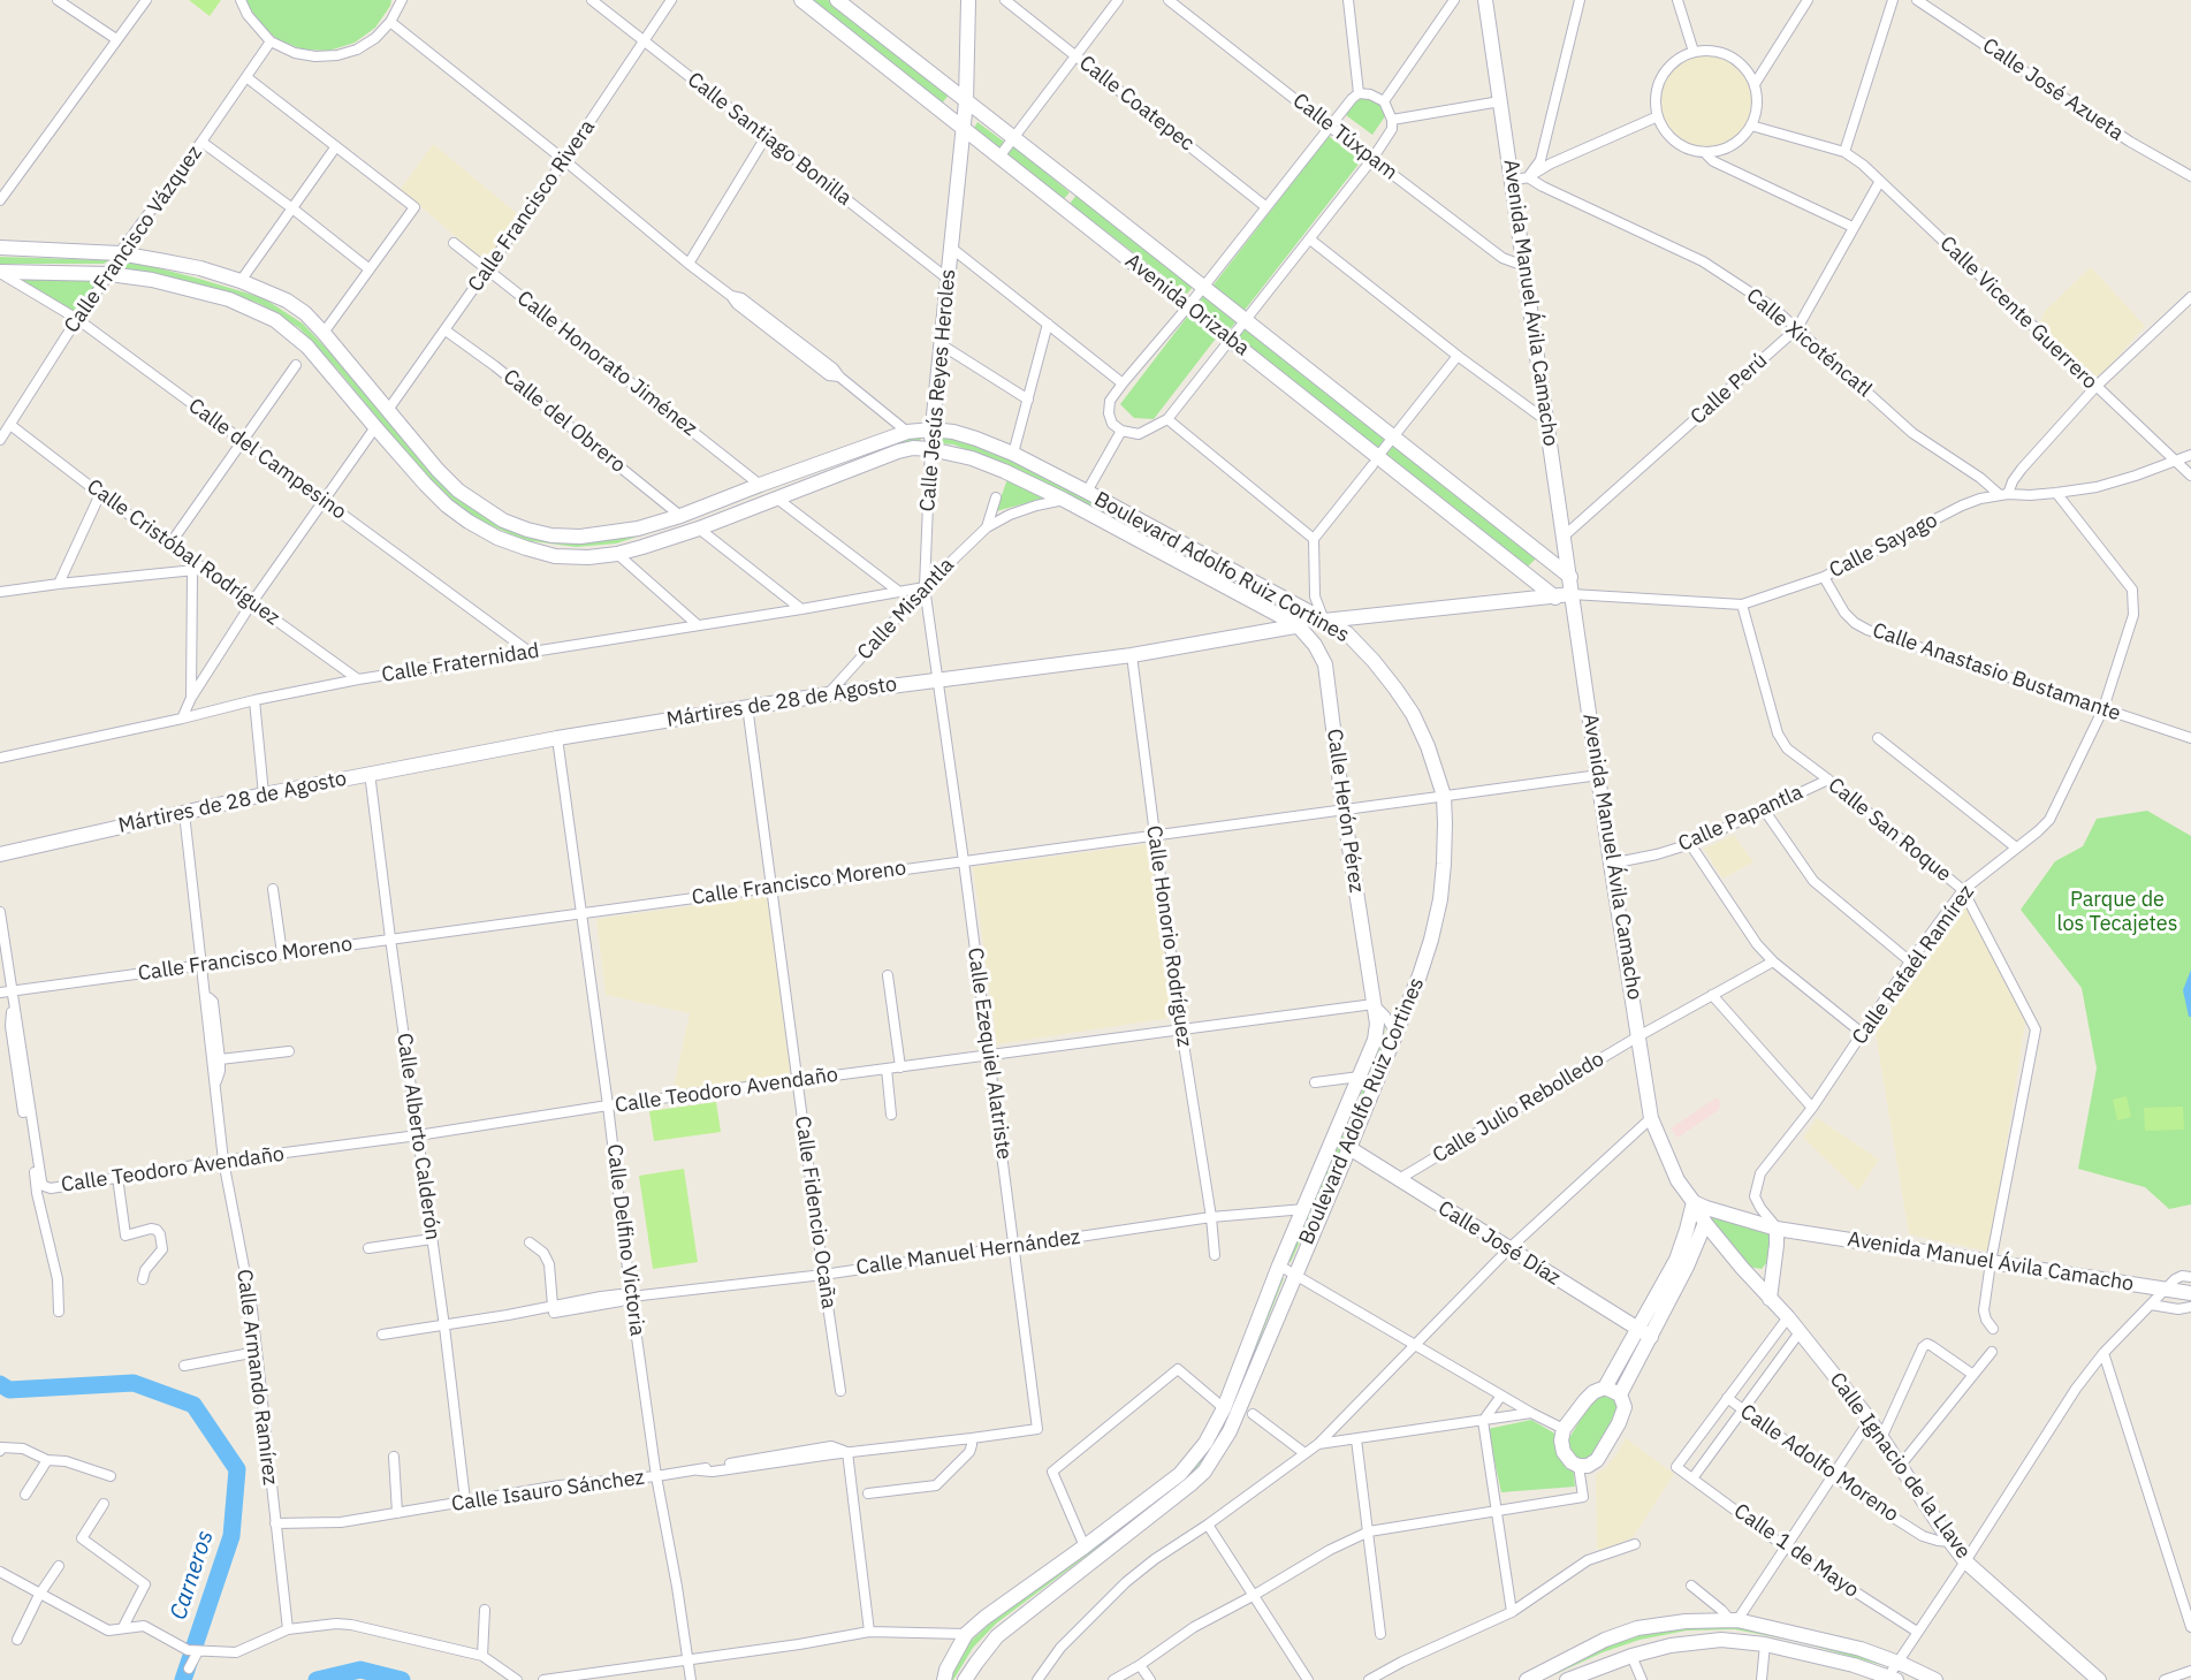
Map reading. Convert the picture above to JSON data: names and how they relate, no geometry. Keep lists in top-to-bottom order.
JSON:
{
  "streets": {
    "main road": [
      "Avenida Manuel Ávila Camacho",
      "Avenida Orizaba",
      "Calle Jesús Reyes Heroles",
      "Boulevard Adolfo Ruiz Cortines",
      "Mártires de 28 de Agosto",
      "Calle Herón Pérez",
      "Calle José Díaz",
      "Calle Ignacio de la Llave"
    ],
    "street": [
      "Calle José Azueta",
      "Calle Coatepec",
      "Calle Túxpam",
      "Calle Santiago Bonilla",
      "Calle Francisco Rivera",
      "Calle Francisco Vázquez",
      "Calle Vicente Guerrero",
      "Calle Xicoténcatl",
      "Calle Honorato Jiménez",
      "Calle Perú",
      "Calle del Obrero",
      "Calle del Campesino",
      "Calle Sayago",
      "Calle Cristóbal Rodríguez",
      "Calle Misantla",
      "Calle Fraternidad",
      "Calle Anastasio Bustamante",
      "Calle Papantla",
      "Calle San Roque",
      "Calle Francisco Moreno",
      "Calle Honorio Rodríguez",
      "Calle Rafaél Ramírez",
      "Calle Ezequiel Alatriste",
      "Calle Teodoro Avendaño",
      "Calle Julio Rebolledo",
      "Calle Alberto Calderón",
      "Calle Fidencio Ocaña",
      "Calle Delfino Victoria",
      "Calle Manuel Hernández",
      "Calle Armando Ramírez",
      "Calle Adolfo Moreno",
      "Calle Isauro Sánchez",
      "Calle 1 de Mayo"
    ]
  },
  "crossings": [
    ["Calle Túxpam", "Avenida Manuel Ávila Camacho"],
    ["Calle Santiago Bonilla", "Calle Francisco Rivera"],
    ["Calle Santiago Bonilla", "Calle Jesús Reyes Heroles"],
    ["Calle Francisco Rivera", "Calle Honorato Jiménez"],
    ["Calle Francisco Rivera", "Calle del Obrero"],
    ["Calle Francisco Rivera", "Boulevard Adolfo Ruiz Cortines"],
    ["Calle Francisco Vázquez", "Calle del Campesino"],
    ["Calle Francisco Vázquez", "Calle Cristóbal Rodríguez"],
    ["Calle Francisco Vázquez", "Boulevard Adolfo Ruiz Cortines"],
    ["Avenida Manuel Ávila Camacho", "Avenida Orizaba"],
    ["Avenida Manuel Ávila Camacho", "Calle Perú"],
    ["Avenida Manuel Ávila Camacho", "Calle Sayago"],
    ["Avenida Manuel Ávila Camacho", "Mártires de 28 de Agosto"],
    ["Avenida Manuel Ávila Camacho", "Calle Papantla"],
    ["Avenida Manuel Ávila Camacho", "Calle San Roque"],
    ["Avenida Manuel Ávila Camacho", "Calle Francisco Moreno"],
    ["Avenida Manuel Ávila Camacho", "Calle Rafaél Ramírez"],
    ["Avenida Manuel Ávila Camacho", "Calle Julio Rebolledo"],
    ["Avenida Manuel Ávila Camacho", "Calle Ignacio de la Llave"],
    ["Avenida Orizaba", "Calle Jesús Reyes Heroles"],
    ["Avenida Orizaba", "Mártires de 28 de Agosto"],
    ["Calle Vicente Guerrero", "Calle Perú"],
    ["Calle Vicente Guerrero", "Calle Sayago"],
    ["Calle Xicoténcatl", "Calle Perú"],
    ["Calle Xicoténcatl", "Calle Sayago"],
    ["Calle Honorato Jiménez", "Boulevard Adolfo Ruiz Cortines"],
    ["Calle Jesús Reyes Heroles", "Boulevard Adolfo Ruiz Cortines"],
    ["Calle Jesús Reyes Heroles", "Calle Misantla"],
    ["Calle Jesús Reyes Heroles", "Calle Fraternidad"],
    ["Calle Jesús Reyes Heroles", "Mártires de 28 de Agosto"],
    ["Calle Jesús Reyes Heroles", "Calle Ezequiel Alatriste"],
    ["Calle del Obrero", "Boulevard Adolfo Ruiz Cortines"],
    ["Calle del Campesino", "Boulevard Adolfo Ruiz Cortines"],
    ["Calle del Campesino", "Calle Fraternidad"],
    ["Calle Sayago", "Calle Anastasio Bustamante"],
    ["Calle Sayago", "Mártires de 28 de Agosto"],
    ["Calle Sayago", "Calle San Roque"],
    ["Calle Sayago", "Calle Rafaél Ramírez"],
    ["Calle Cristóbal Rodríguez", "Calle Fraternidad"],
    ["Boulevard Adolfo Ruiz Cortines", "Calle Misantla"],
    ["Boulevard Adolfo Ruiz Cortines", "Mártires de 28 de Agosto"],
    ["Boulevard Adolfo Ruiz Cortines", "Calle Herón Pérez"],
    ["Boulevard Adolfo Ruiz Cortines", "Calle Francisco Moreno"],
    ["Boulevard Adolfo Ruiz Cortines", "Calle Teodoro Avendaño"],
    ["Boulevard Adolfo Ruiz Cortines", "Calle José Díaz"],
    ["Boulevard Adolfo Ruiz Cortines", "Calle Manuel Hernández"],
    ["Calle Misantla", "Calle Fraternidad"],
    ["Calle Misantla", "Mártires de 28 de Agosto"],
    ["Calle Anastasio Bustamante", "Calle Rafaél Ramírez"],
    ["Mártires de 28 de Agosto", "Calle Herón Pérez"],
    ["Mártires de 28 de Agosto", "Calle Honorio Rodríguez"],
    ["Mártires de 28 de Agosto", "Calle Ezequiel Alatriste"],
    ["Mártires de 28 de Agosto", "Calle Alberto Calderón"],
    ["Mártires de 28 de Agosto", "Calle Fidencio Ocaña"],
    ["Mártires de 28 de Agosto", "Calle Delfino Victoria"],
    ["Mártires de 28 de Agosto", "Calle Armando Ramírez"],
    ["Calle Herón Pérez", "Calle Francisco Moreno"],
    ["Calle Herón Pérez", "Calle Teodoro Avendaño"],
    ["Calle Papantla", "Calle San Roque"],
    ["Calle San Roque", "Calle Rafaél Ramírez"],
    ["Calle Francisco Moreno", "Calle Honorio Rodríguez"],
    ["Calle Francisco Moreno", "Calle Ezequiel Alatriste"],
    ["Calle Francisco Moreno", "Calle Alberto Calderón"],
    ["Calle Francisco Moreno", "Calle Fidencio Ocaña"],
    ["Calle Francisco Moreno", "Calle Delfino Victoria"],
    ["Calle Francisco Moreno", "Calle Armando Ramírez"],
    ["Calle Honorio Rodríguez", "Calle Teodoro Avendaño"],
    ["Calle Honorio Rodríguez", "Calle Manuel Hernández"],
    ["Calle Ezequiel Alatriste", "Calle Teodoro Avendaño"],
    ["Calle Ezequiel Alatriste", "Calle Manuel Hernández"],
    ["Calle Ezequiel Alatriste", "Calle Isauro Sánchez"],
    ["Calle Teodoro Avendaño", "Calle Alberto Calderón"],
    ["Calle Teodoro Avendaño", "Calle Fidencio Ocaña"],
    ["Calle Teodoro Avendaño", "Calle Delfino Victoria"],
    ["Calle Teodoro Avendaño", "Calle Armando Ramírez"],
    ["Calle Julio Rebolledo", "Calle José Díaz"],
    ["Calle Alberto Calderón", "Calle Manuel Hernández"],
    ["Calle Alberto Calderón", "Calle Isauro Sánchez"],
    ["Calle Fidencio Ocaña", "Calle Manuel Hernández"],
    ["Calle Delfino Victoria", "Calle Manuel Hernández"],
    ["Calle Delfino Victoria", "Calle Isauro Sánchez"],
    ["Calle Armando Ramírez", "Calle Isauro Sánchez"],
    ["Calle Adolfo Moreno", "Calle Ignacio de la Llave"],
    ["Calle Adolfo Moreno", "Calle 1 de Mayo"]
  ],
  "water": ["Carneros"],
  "parks": ["Parque de los Tecajetes"]
}
